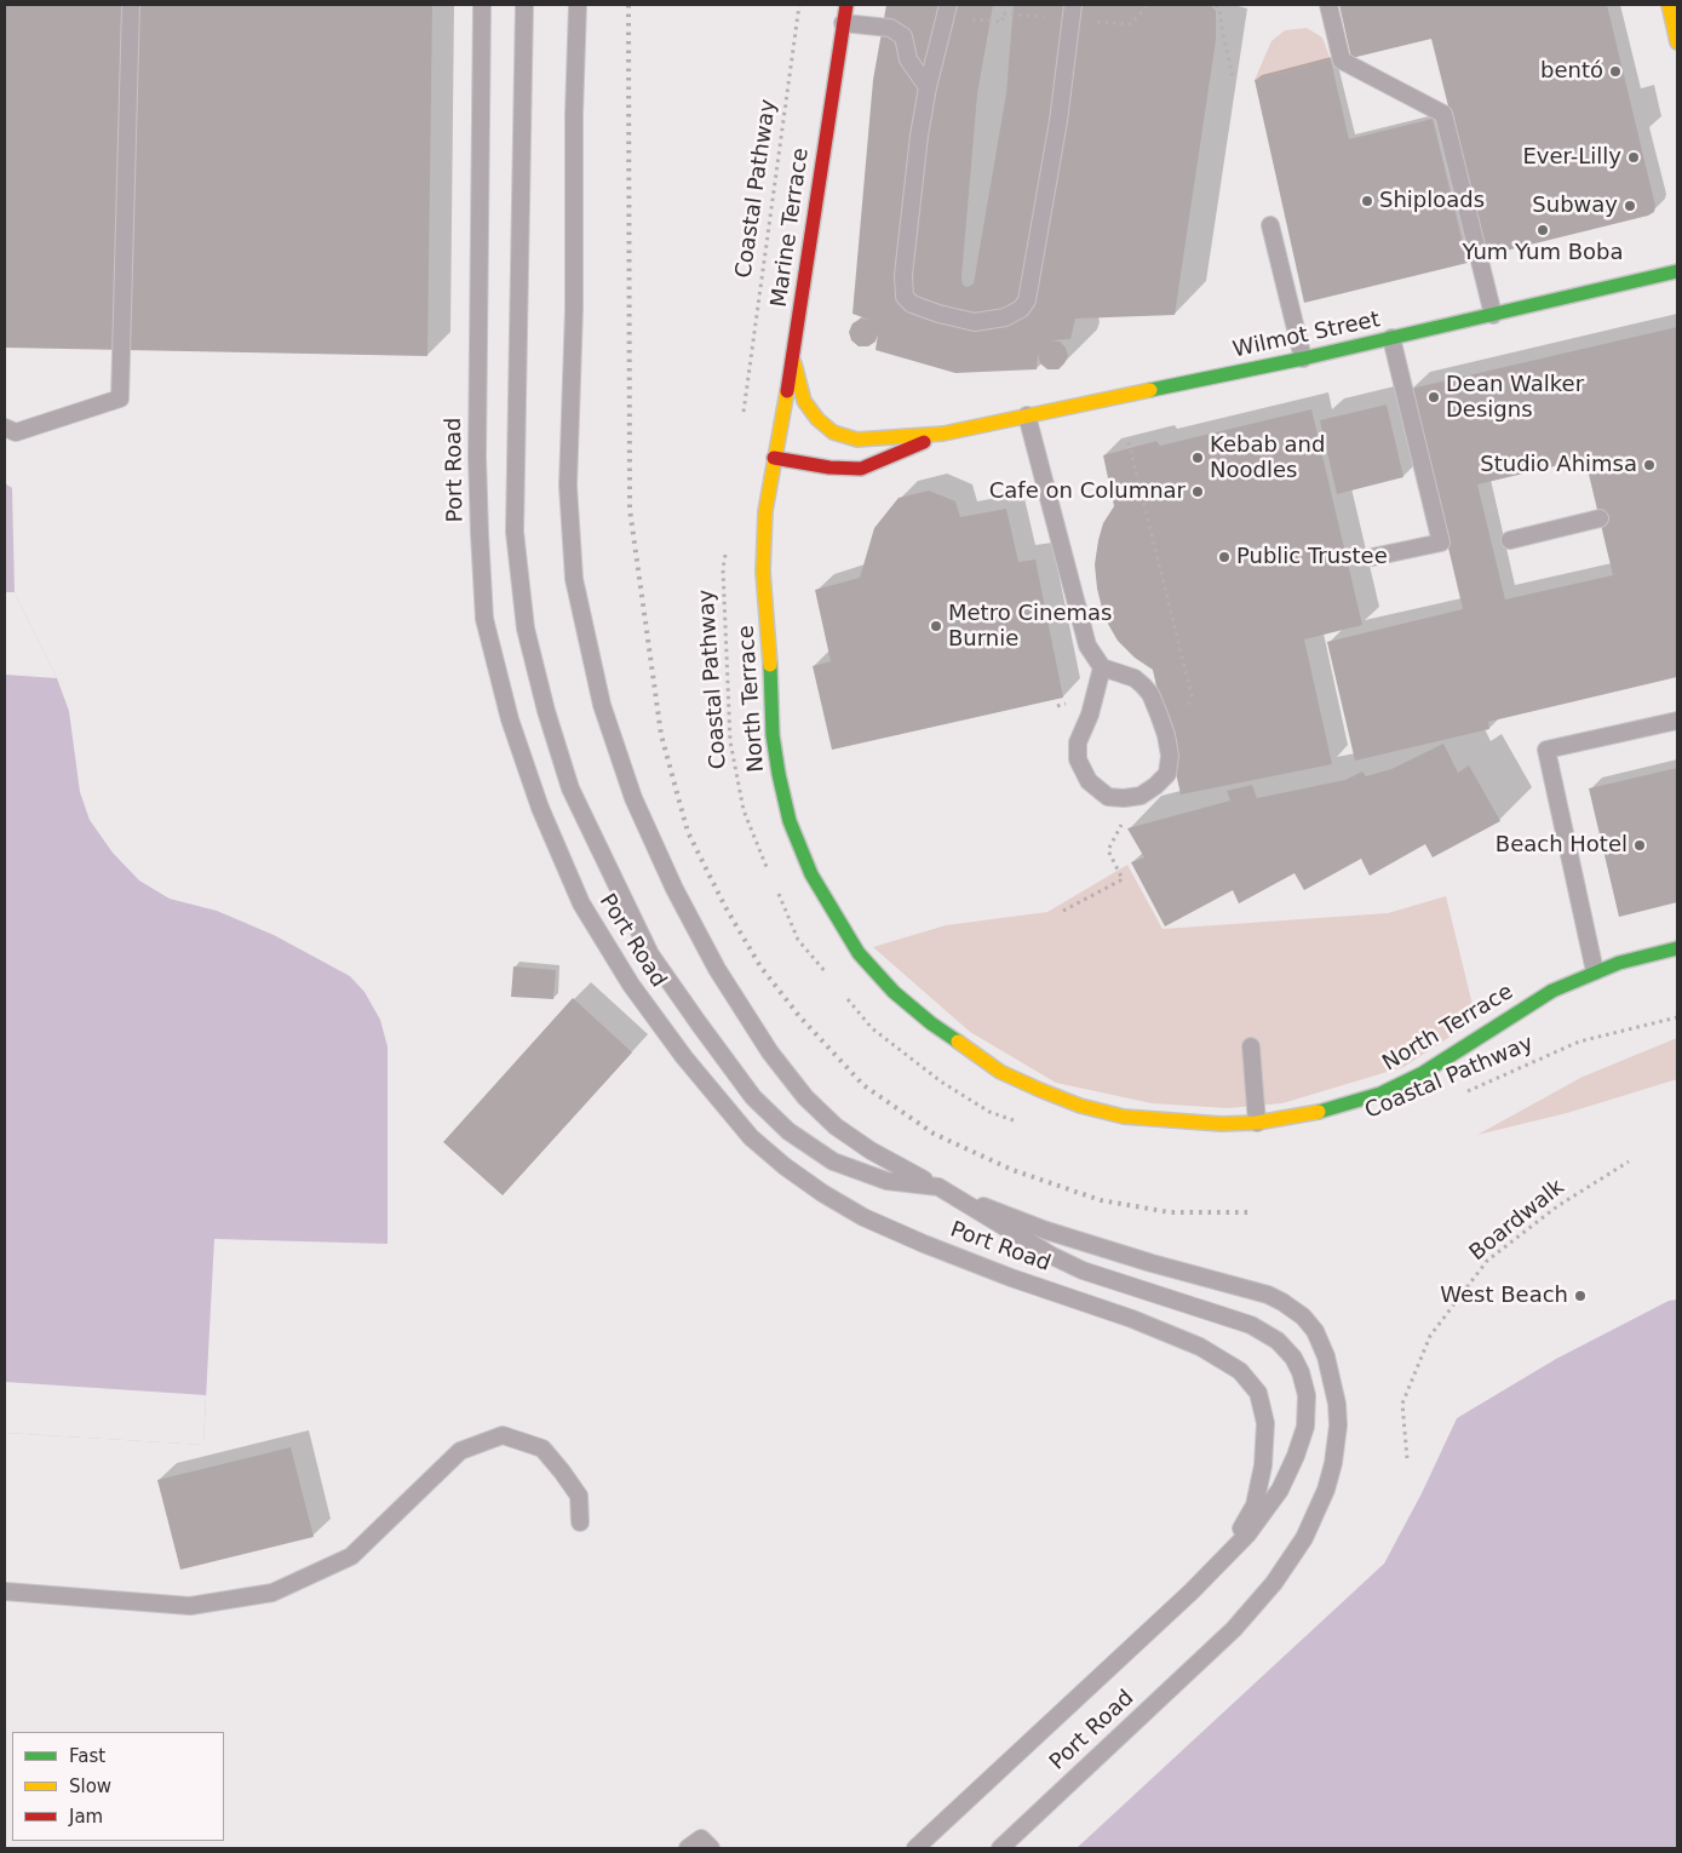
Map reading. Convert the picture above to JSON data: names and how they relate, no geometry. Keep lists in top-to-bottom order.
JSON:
{
  "streets": {
    "street": ["Marine Terrace", "Wilmot Street", "North Terrace"],
    "lane": ["Port Road"],
    "path": ["Coastal Pathway", "Boardwalk"]
  },
  "crossings": [
    ["Marine Terrace", "Wilmot Street"],
    ["Marine Terrace", "North Terrace"],
    ["Wilmot Street", "North Terrace"]
  ],
  "places": [
    "bentó",
    "Ever-Lilly",
    "Shiploads",
    "Subway",
    "Yum Yum Boba",
    "Dean Walker Designs",
    "Kebab and Noodles",
    "Studio Ahimsa",
    "Cafe on Columnar",
    "Public Trustee",
    "Metro Cinemas Burnie",
    "Beach Hotel",
    "West Beach"
  ],
  "legend": ["Fast", "Slow", "Jam"]
}
